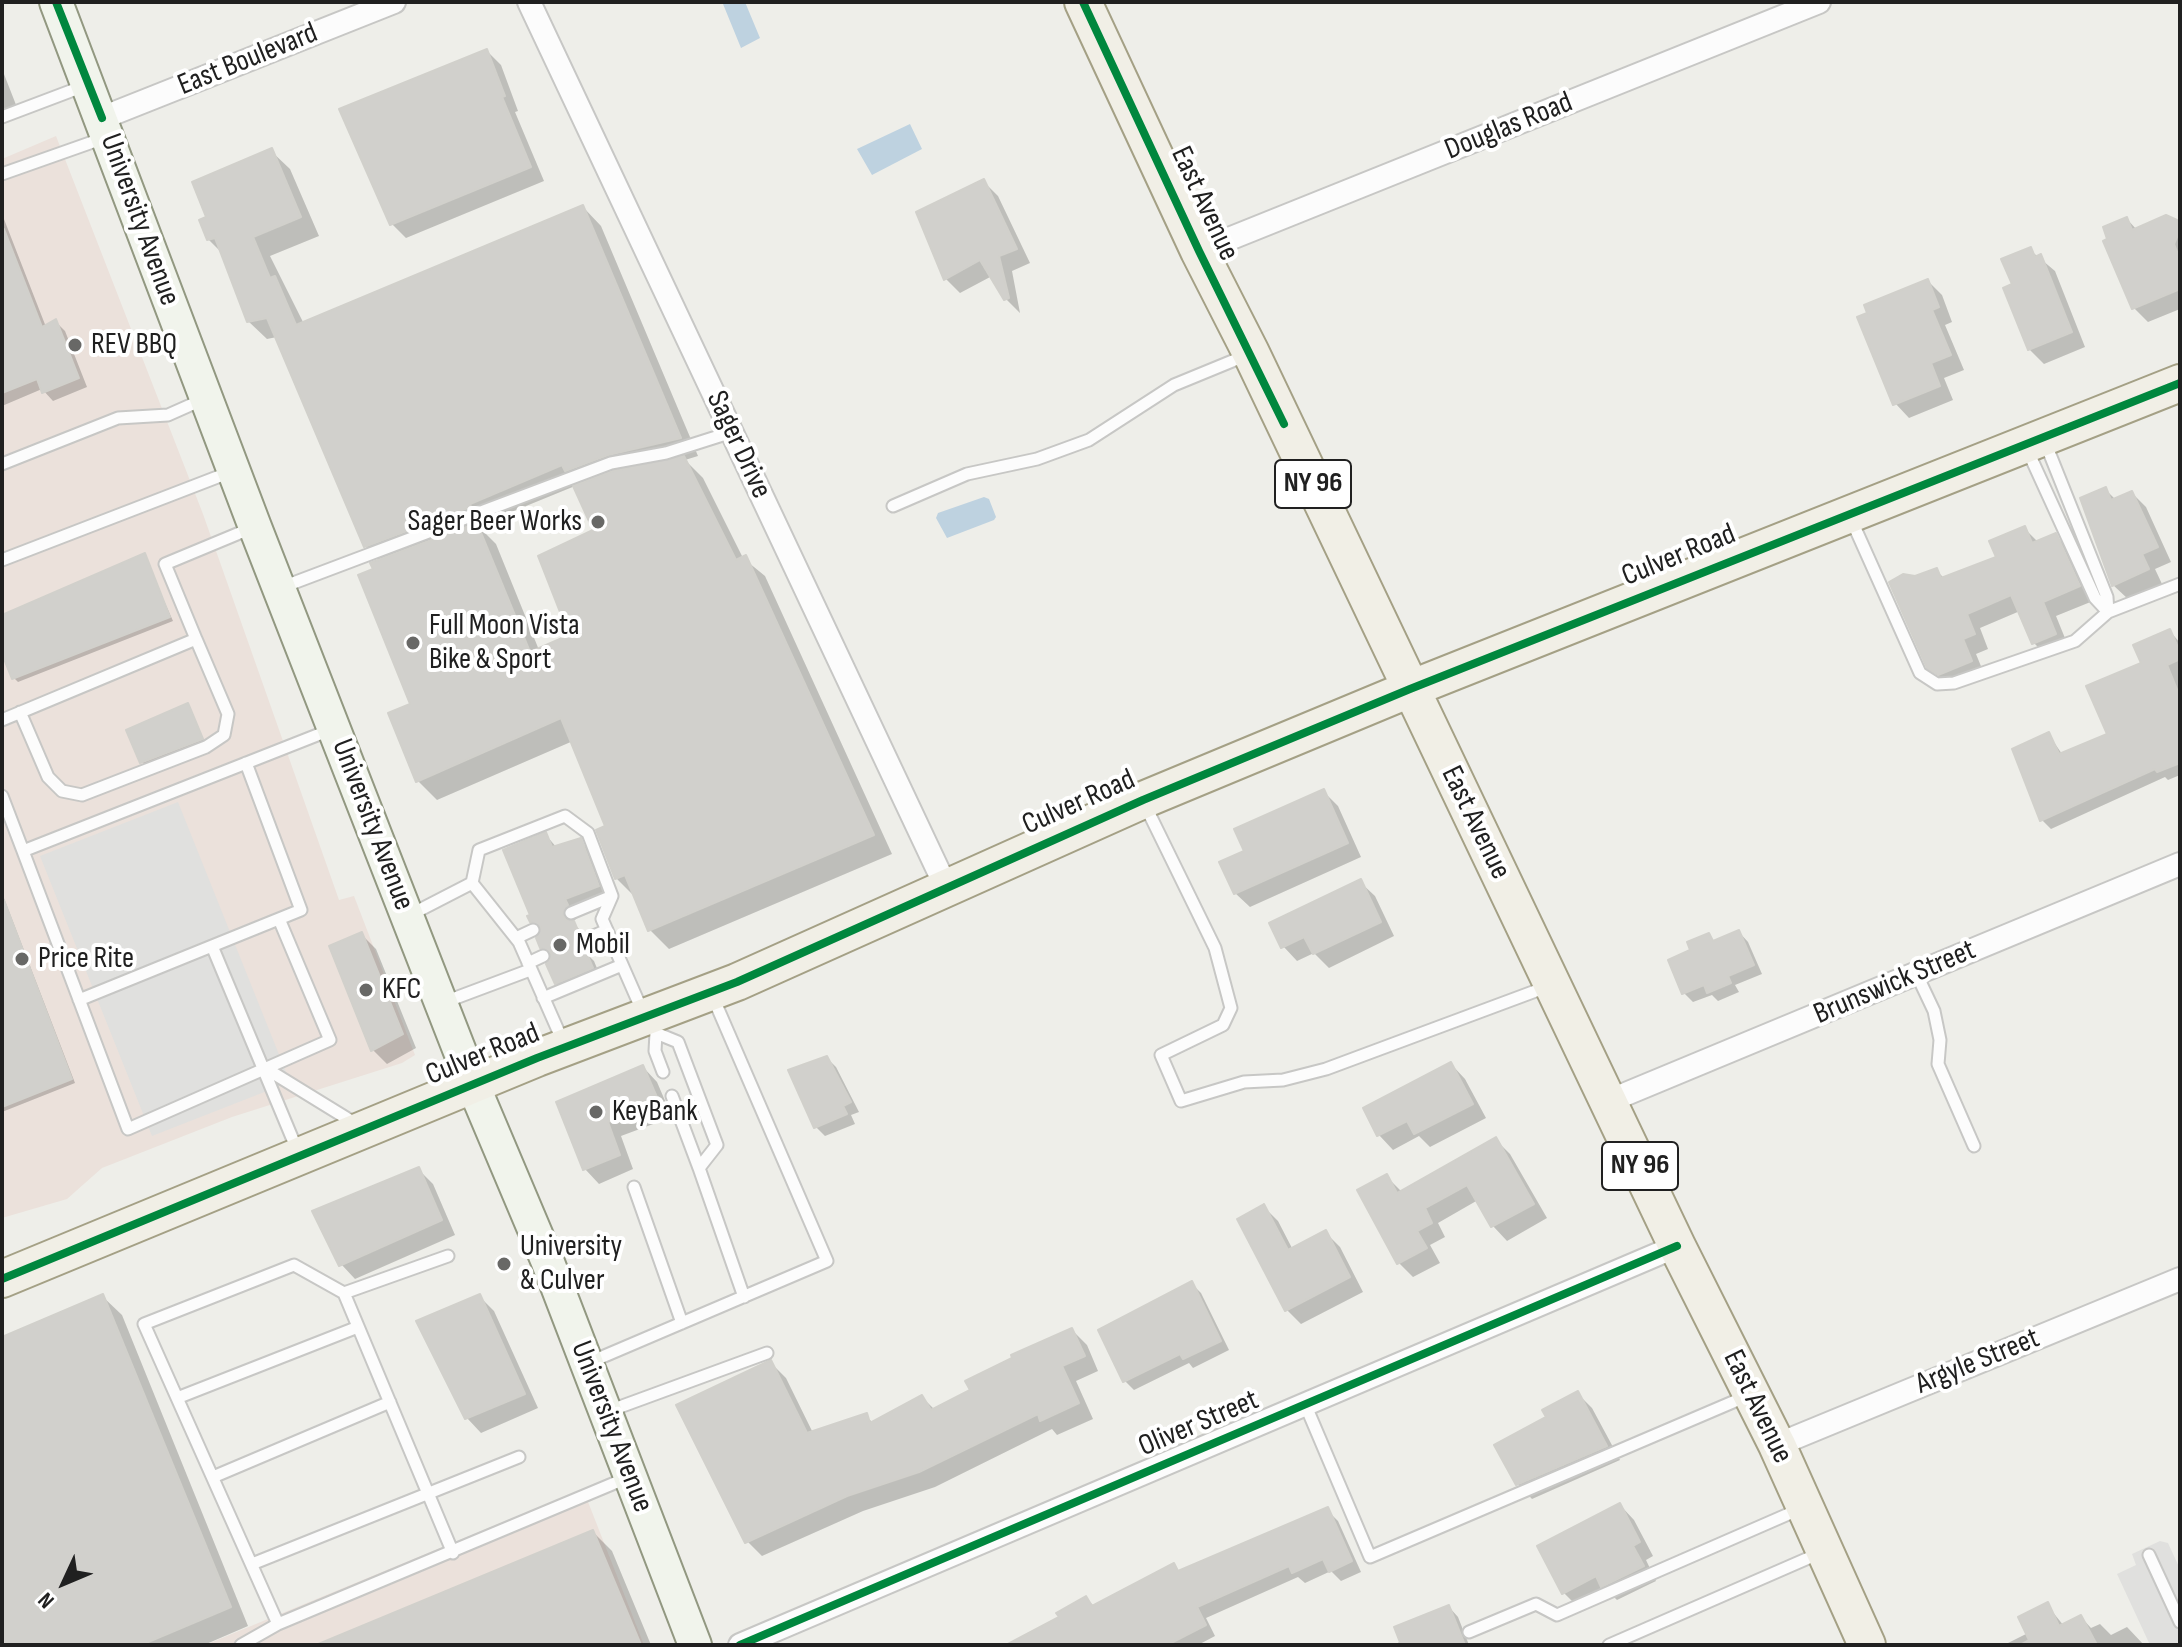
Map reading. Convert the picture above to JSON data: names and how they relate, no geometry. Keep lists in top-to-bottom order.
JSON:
{
  "streets": {
    "main road": [
      "East Avenue",
      "University Avenue",
      "NY 96",
      "Culver Road"
    ],
    "street": [
      "East Boulevard",
      "Douglas Road",
      "Sager Drive",
      "Brunswick Street",
      "Argyle Street",
      "Oliver Street"
    ]
  },
  "crossings": [
    ["East Boulevard", "University Avenue"],
    ["Douglas Road", "East Avenue"],
    ["East Avenue", "Culver Road"],
    ["East Avenue", "Brunswick Street"],
    ["East Avenue", "Argyle Street"],
    ["East Avenue", "Oliver Street"],
    ["University Avenue", "Culver Road"],
    ["Sager Drive", "Culver Road"]
  ],
  "places": [
    "REV BBQ",
    "Sager Beer Works",
    "Full Moon Vista Bike & Sport",
    "Mobil",
    "Price Rite",
    "KFC",
    "KeyBank",
    "University & Culver"
  ],
  "north": "bottom left"
}
